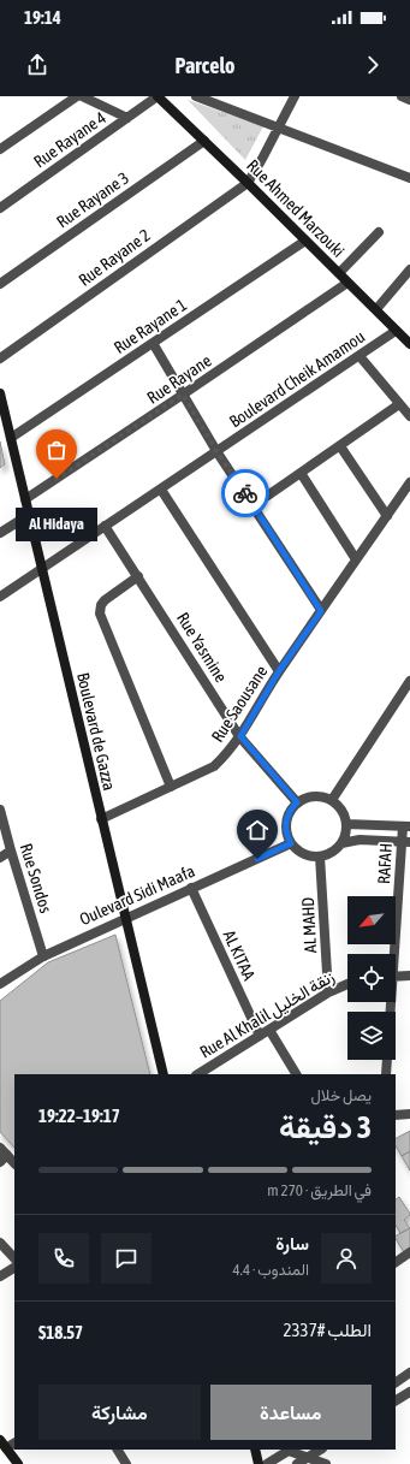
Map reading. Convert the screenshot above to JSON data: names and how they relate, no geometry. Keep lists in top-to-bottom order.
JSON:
{
  "streets": {
    "main road": ["Rue Ahmed Marzouki", "Boulevard de Gazza"],
    "street": [
      "Rue Rayane 4",
      "Rue Rayane 3",
      "Rue Rayane 2",
      "Rue Rayane 1",
      "Rue Rayane",
      "Boulevard Cheik Amamou",
      "Rue Yasmine",
      "Rue Saousane",
      "RAFAH",
      "Rue Sondos",
      "Oulevard Sidi Maafa",
      "AL MAHD",
      "AL KITAA",
      "Rue Al Khalil زنقة الخليل"
    ]
  },
  "crossings": [
    ["Rue Rayane 4", "Rue Ahmed Marzouki"],
    ["Rue Rayane 3", "Rue Ahmed Marzouki"],
    ["Rue Ahmed Marzouki", "Rue Rayane 2"],
    ["Rue Ahmed Marzouki", "Rue Rayane 1"],
    ["Rue Ahmed Marzouki", "Rue Rayane"],
    ["Rue Ahmed Marzouki", "Boulevard Cheik Amamou"],
    ["Rue Rayane 1", "Boulevard de Gazza"],
    ["Rue Rayane", "Boulevard de Gazza"],
    ["Boulevard Cheik Amamou", "Rue Yasmine"],
    ["Boulevard Cheik Amamou", "Boulevard de Gazza"],
    ["Rue Yasmine", "Rue Saousane"],
    ["Rue Yasmine", "Oulevard Sidi Maafa"],
    ["Rue Yasmine", "AL MAHD"],
    ["Rue Saousane", "Boulevard de Gazza"],
    ["Boulevard de Gazza", "Oulevard Sidi Maafa"],
    ["Rue Sondos", "Oulevard Sidi Maafa"],
    ["Oulevard Sidi Maafa", "AL MAHD"],
    ["Oulevard Sidi Maafa", "AL KITAA"],
    ["AL MAHD", "Rue Al Khalil زنقة الخليل"],
    ["AL KITAA", "Rue Al Khalil زنقة الخليل"]
  ],
  "places": ["Al Hidaya"],
  "north": "bottom left",
  "page": {
    "status": "19:14",
    "header": "Parcelo",
    "bubble": "Al Hidaya",
    "heading": ["3 دقيقة", "يصل خلال", "19:17–19:22"],
    "panel": [
      "سارة",
      "المندوب · 4.4",
      "الطلب #2337",
      "$18.57"
    ],
    "bar": "في الطريق · 270 m",
    "buttons": ["مساعدة", "مشاركة"]
  }
}
